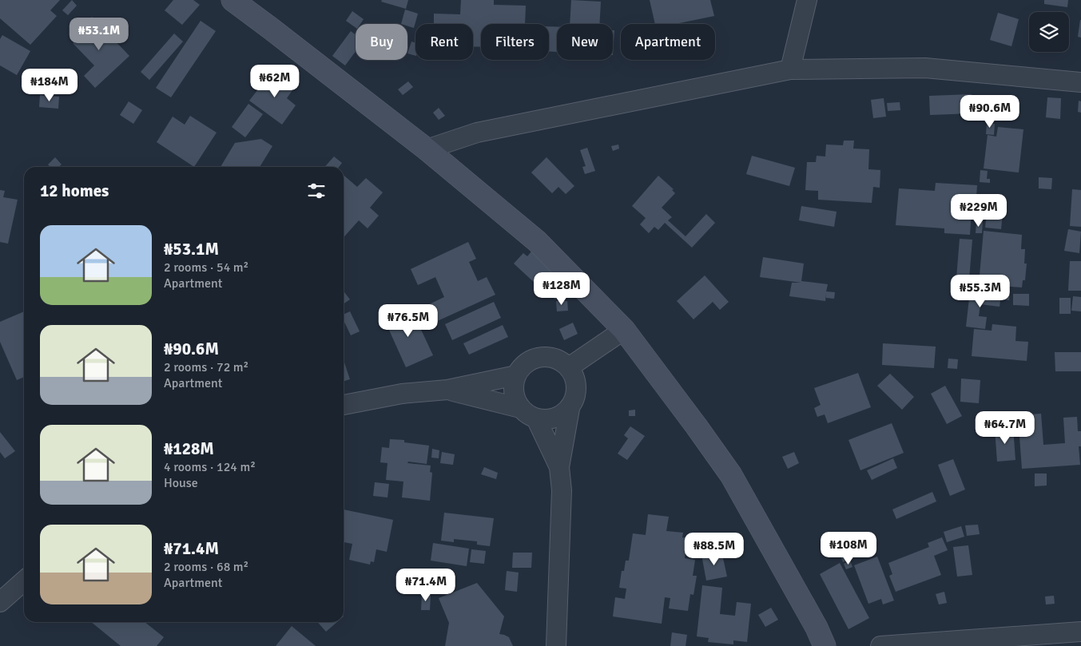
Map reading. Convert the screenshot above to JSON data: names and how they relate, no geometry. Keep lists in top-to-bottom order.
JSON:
{
  "page": {
    "price": [
      "₦53.1M",
      "₦62M",
      "₦184M",
      "₦90.6M",
      "₦229M",
      "₦128M",
      "₦55.3M",
      "₦76.5M",
      "₦64.7M",
      "₦108M",
      "₦88.5M",
      "₦71.4M"
    ],
    "chip": [
      "Buy",
      "Rent",
      "Filters",
      "New",
      "Apartment"
    ],
    "heading": "12 homes",
    "list": [
      {
        "name": "₦53.1M",
        "note": "2 rooms · 54 m² · Apartment"
      },
      {
        "name": "₦90.6M",
        "note": "2 rooms · 72 m² · Apartment"
      },
      {
        "name": "₦128M",
        "note": "4 rooms · 124 m² · House"
      },
      {
        "name": "₦71.4M",
        "note": "2 rooms · 68 m² · Apartment"
      }
    ]
  }
}
